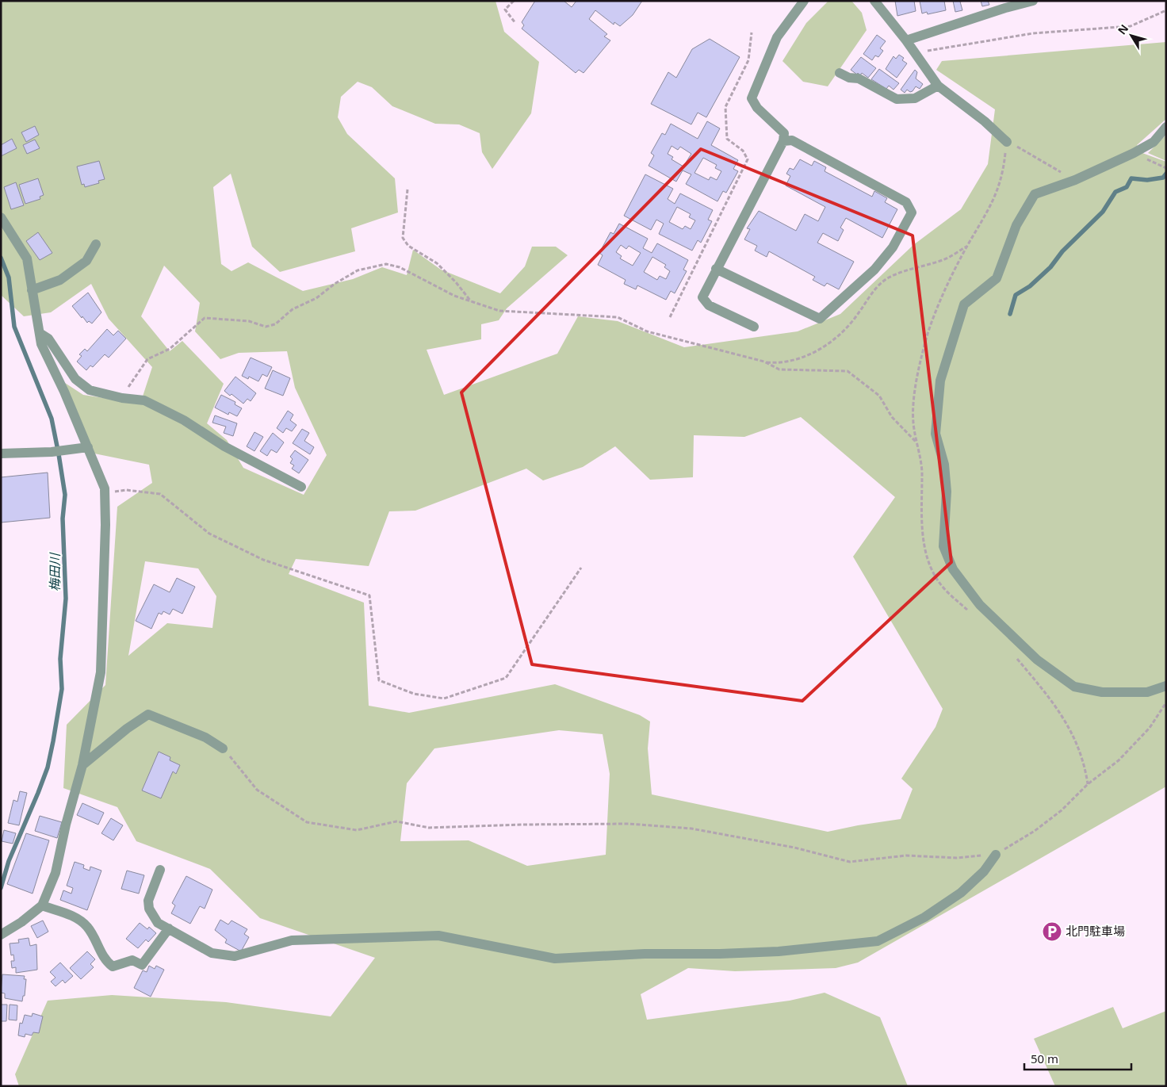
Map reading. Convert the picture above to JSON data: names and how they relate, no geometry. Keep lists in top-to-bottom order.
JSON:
{
  "water": ["梅田川"],
  "places": {
    "parking": ["北門駐車場"]
  },
  "scale_bar": "50 m",
  "north": "top left"
}
